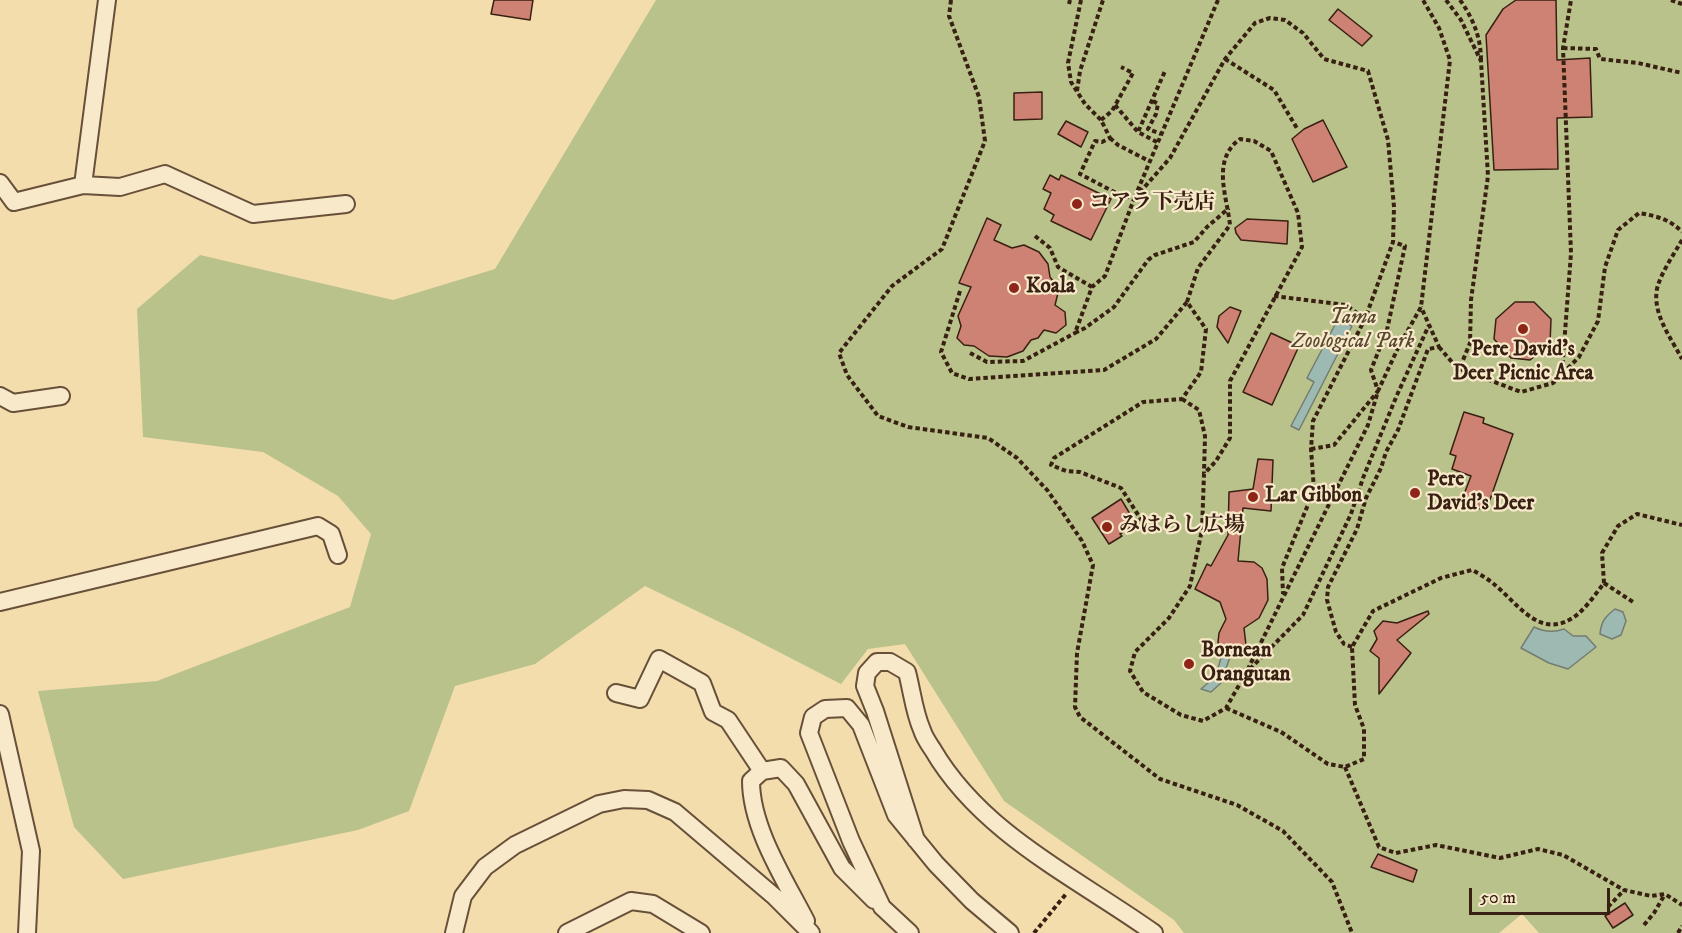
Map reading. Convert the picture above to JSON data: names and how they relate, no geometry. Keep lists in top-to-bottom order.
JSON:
{
  "parks": ["Tama Zoological Park"],
  "places": [
    "コアラ下売店",
    "Koala",
    "Pere David's Deer Picnic Area",
    "Pere David's Deer",
    "Lar Gibbon",
    "みはらし広場",
    "Bornean Orangutan"
  ],
  "scale_bar": "50 m"
}
